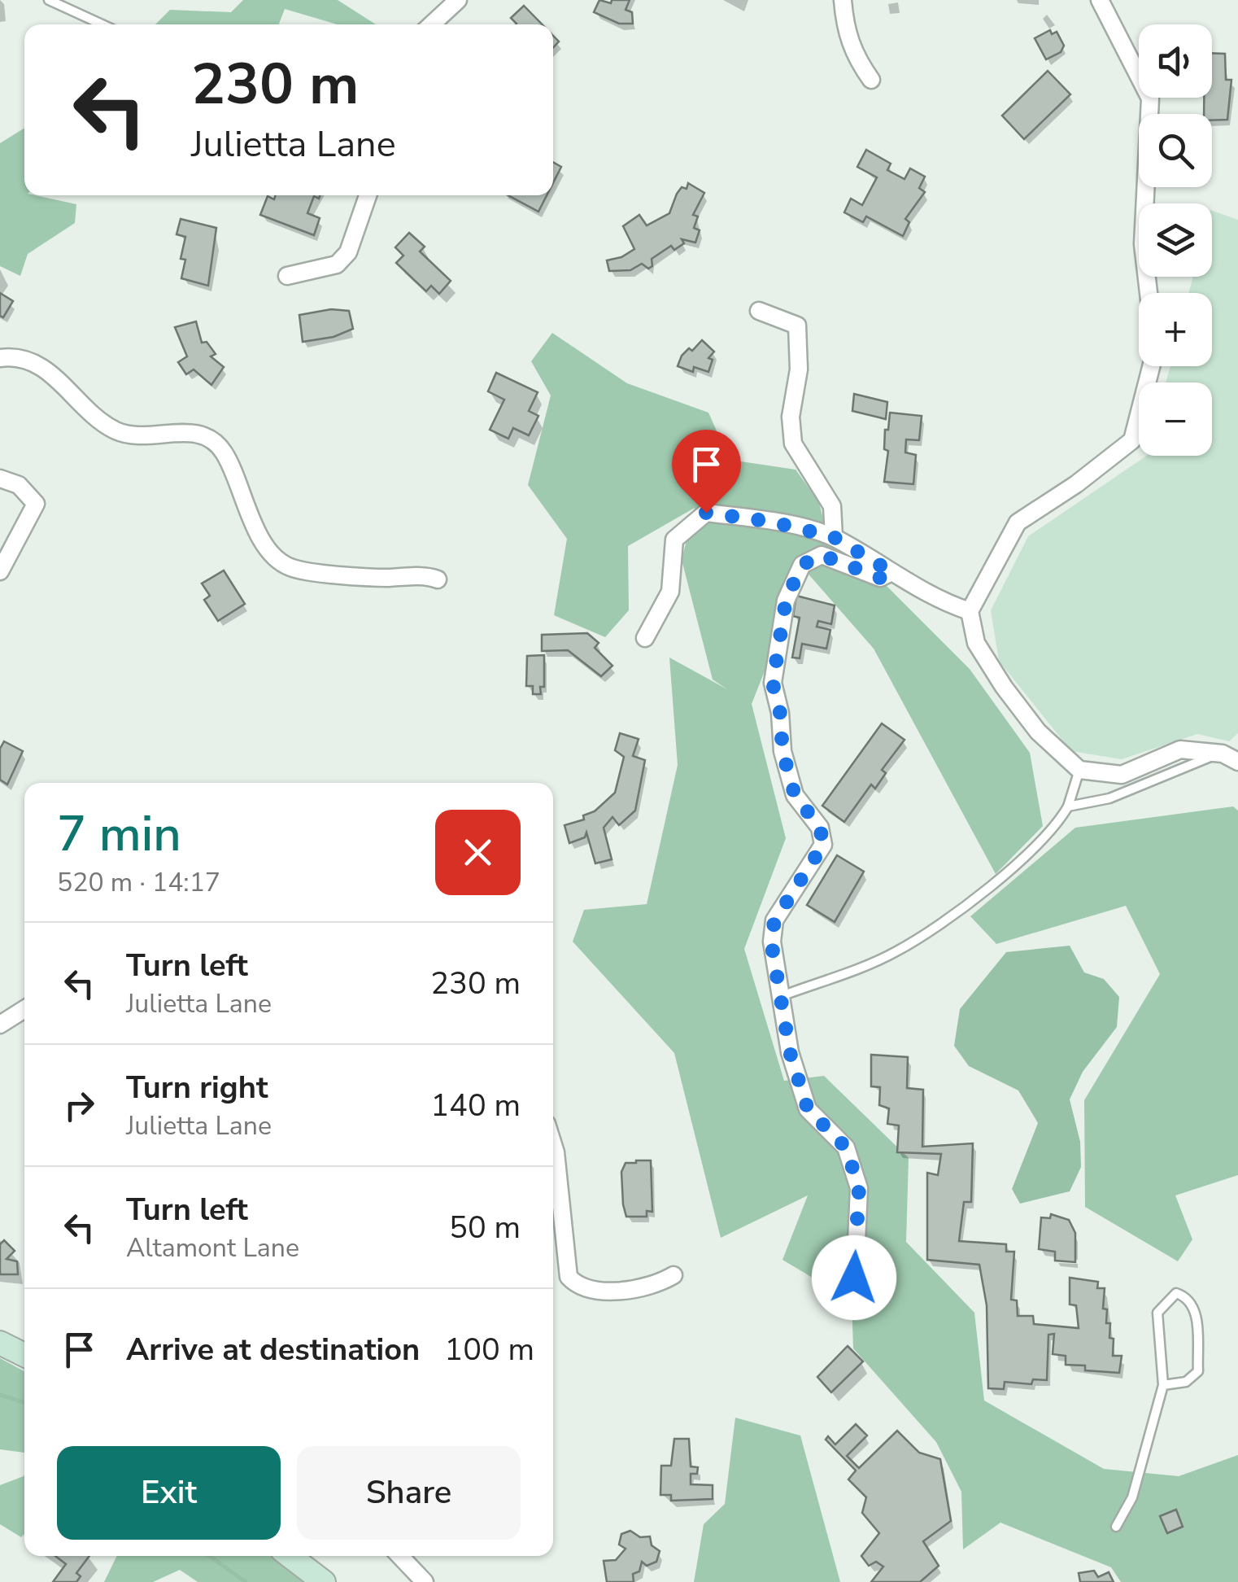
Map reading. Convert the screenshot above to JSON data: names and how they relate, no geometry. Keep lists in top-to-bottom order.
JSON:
{
  "page": {
    "map_buttons": ["+", "−"],
    "turn": ["230 m", "Julietta Lane"],
    "heading": ["7 min", "520 m · 14:17"],
    "list": [
      {
        "name": "Turn left",
        "note": "Julietta Lane",
        "value": "230 m"
      },
      {
        "name": "Turn right",
        "note": "Julietta Lane",
        "value": "140 m"
      },
      {
        "name": "Turn left",
        "note": "Altamont Lane",
        "value": "50 m"
      },
      {
        "name": "Arrive at destination",
        "value": "100 m"
      }
    ],
    "buttons": ["Exit", "Share"]
  }
}
